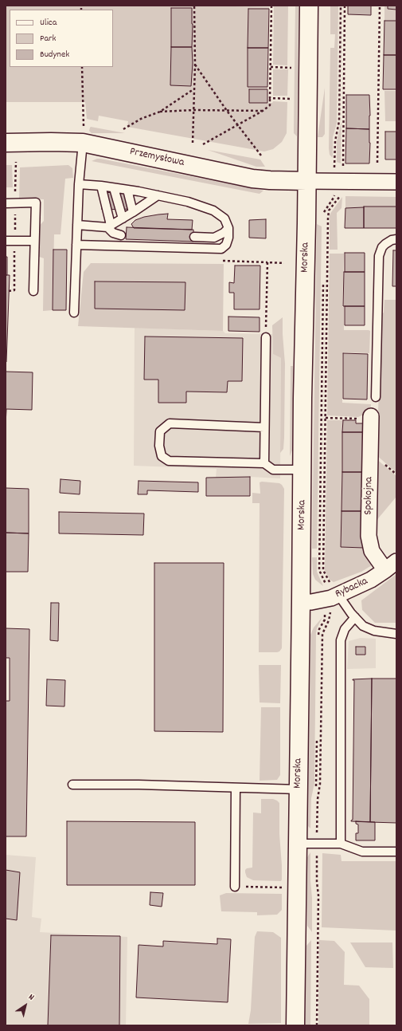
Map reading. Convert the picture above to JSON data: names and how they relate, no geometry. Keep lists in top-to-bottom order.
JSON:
{
  "streets": {
    "street": [
      "Przemysłowa",
      "Morska",
      "Spokojna",
      "Rybacka"
    ]
  },
  "crossings": [
    ["Przemysłowa", "Morska"],
    ["Morska", "Rybacka"],
    ["Spokojna", "Rybacka"]
  ],
  "legend": ["Ulica", "Park", "Budynek"],
  "north": "top right"
}
